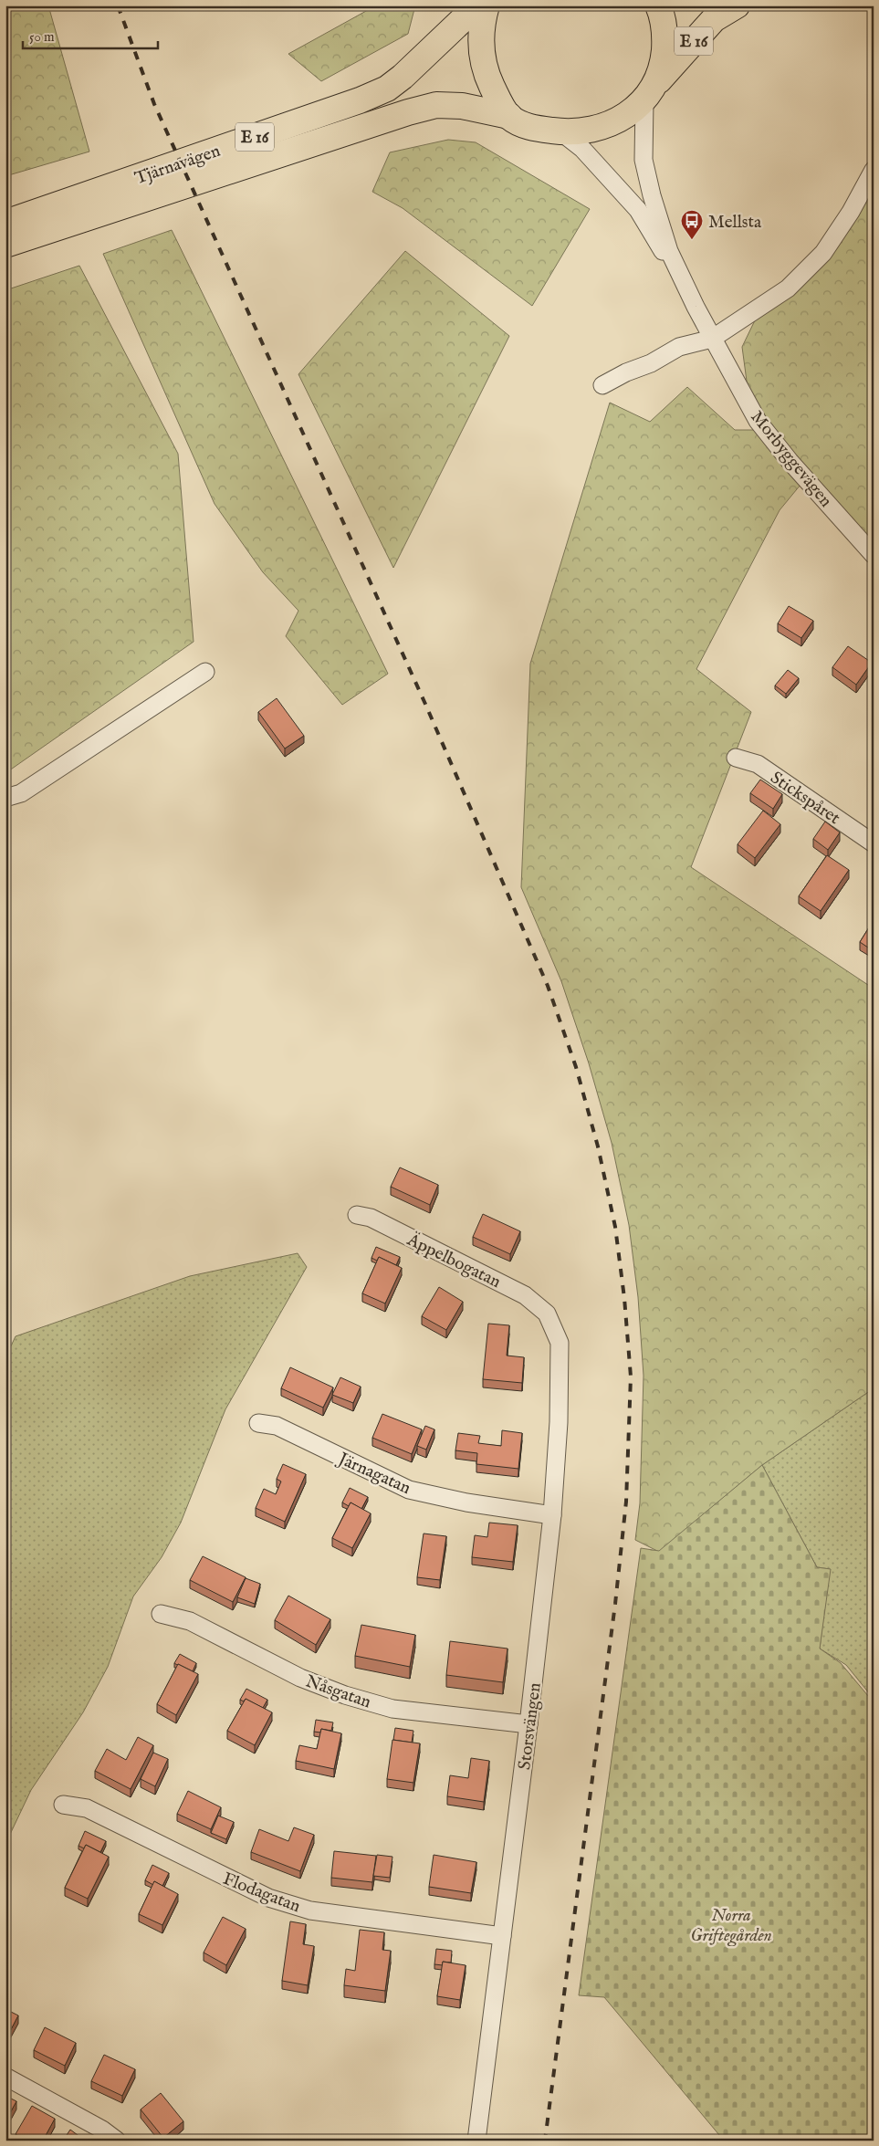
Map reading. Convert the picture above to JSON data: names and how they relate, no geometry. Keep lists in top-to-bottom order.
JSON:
{
  "streets": {
    "highway": ["E 16", "Tjärnavägen"],
    "street": [
      "Morbyggevägen",
      "Stickspåret",
      "Äppelbogatan",
      "Järnagatan",
      "Nåsgatan",
      "Storsvängen",
      "Flodagatan"
    ]
  },
  "crossings": [
    ["E 16", "Tjärnavägen"],
    ["E 16", "Morbyggevägen"],
    ["Äppelbogatan", "Storsvängen"],
    ["Järnagatan", "Storsvängen"],
    ["Nåsgatan", "Storsvängen"],
    ["Storsvängen", "Flodagatan"]
  ],
  "parks": ["Norra Griftegården"],
  "places": {
    "bus stop": ["Mellsta"]
  },
  "scale_bar": "50 m"
}
